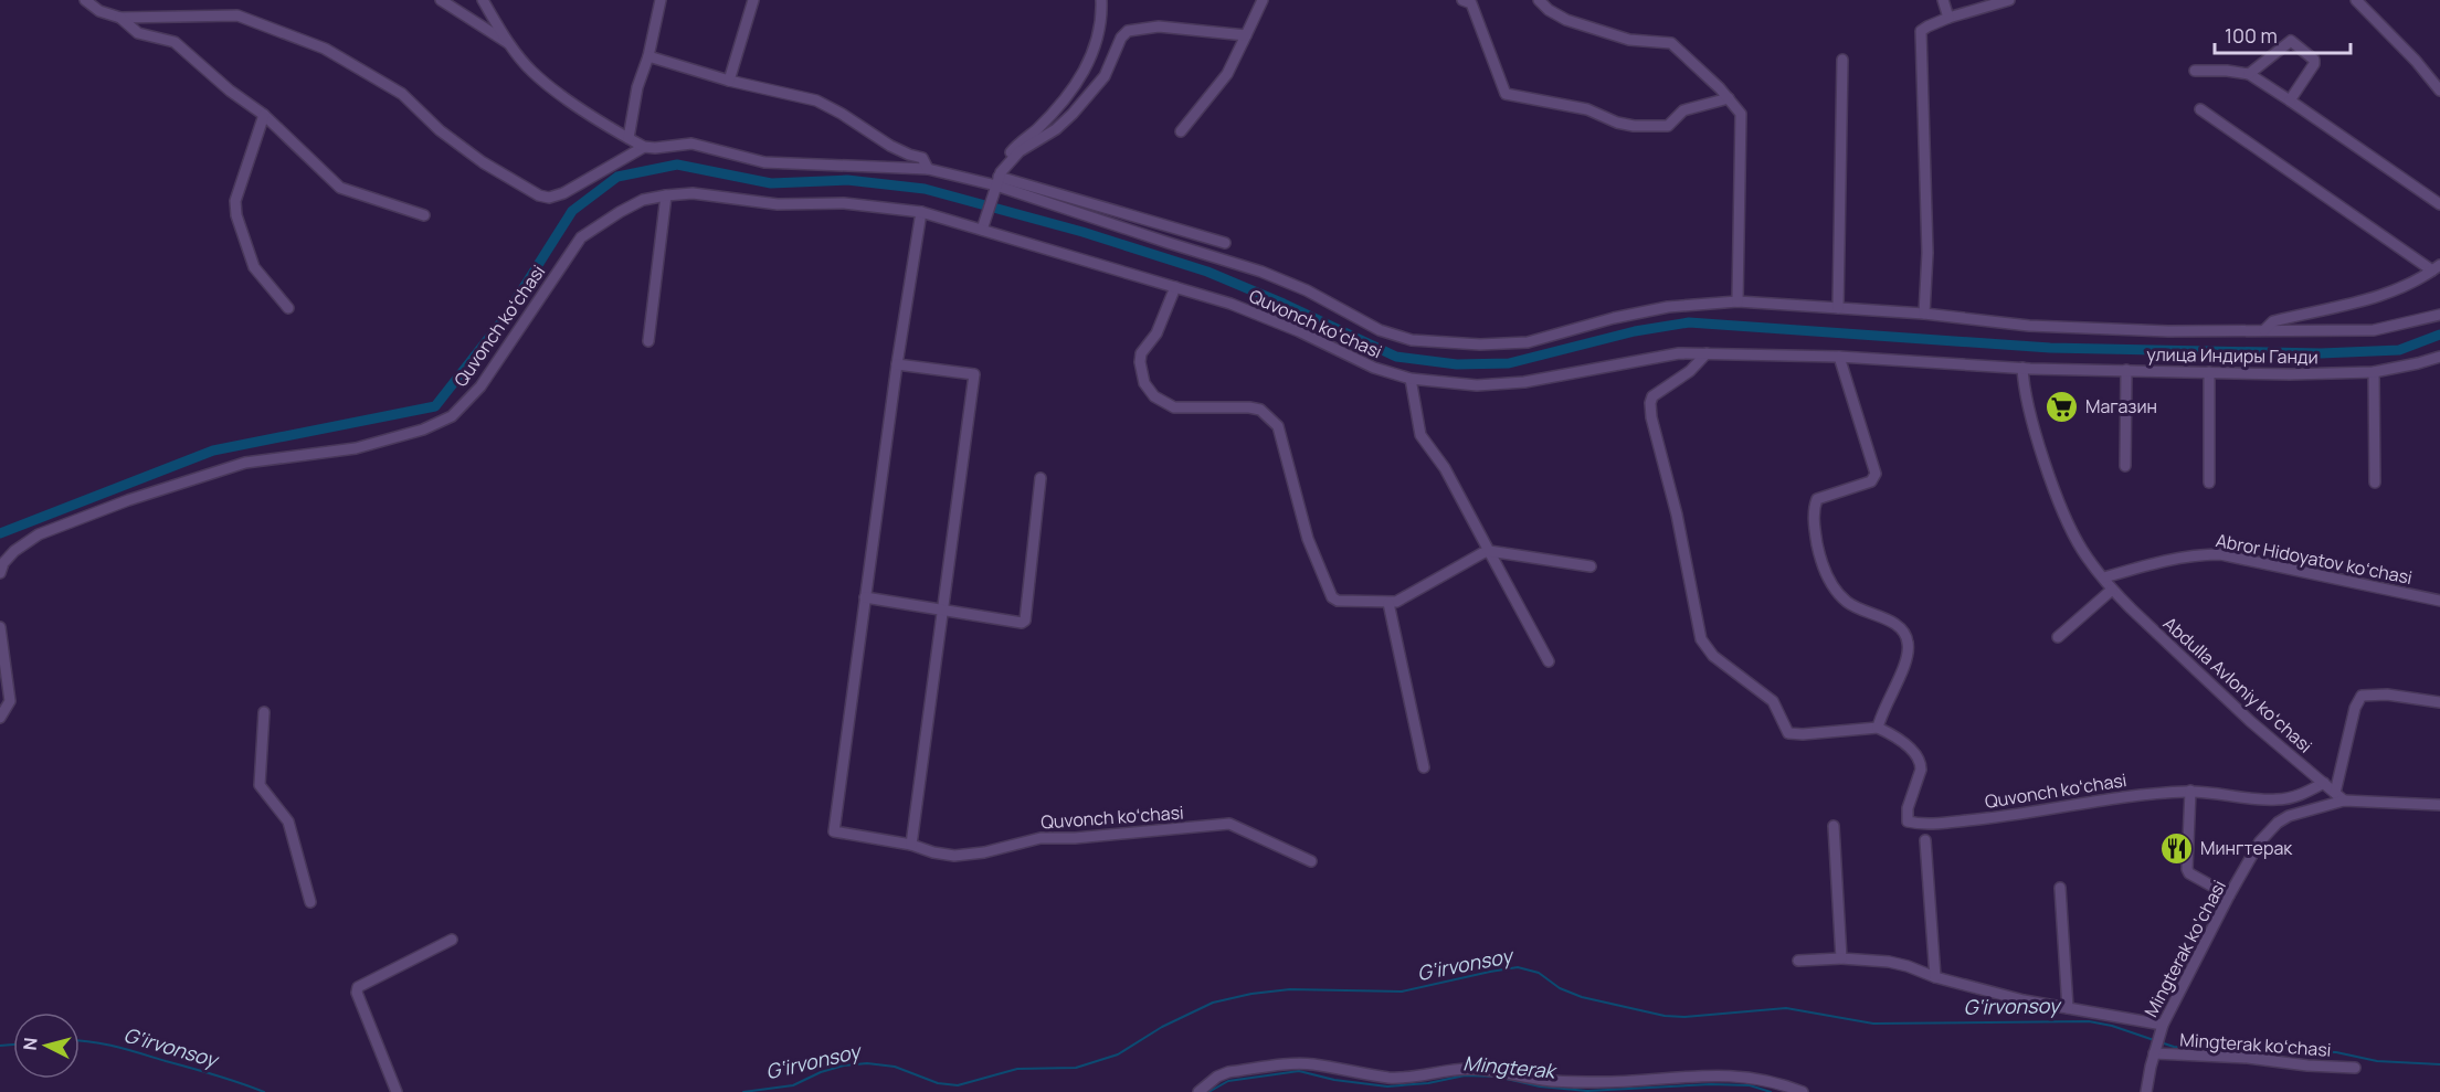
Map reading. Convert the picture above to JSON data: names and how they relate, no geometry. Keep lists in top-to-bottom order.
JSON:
{
  "streets": {
    "street": [
      "Quvonch koʻchasi",
      "улица Индиры Ганди",
      "Abror Hidoyatov koʻchasi",
      "Abdulla Avloniy koʻchasi",
      "Mingterak ko‘chasi",
      "Mingterak koʻchasi"
    ]
  },
  "crossings": [
    ["Quvonch koʻchasi", "улица Индиры Ганди"],
    ["Quvonch koʻchasi", "Abdulla Avloniy koʻchasi"],
    ["улица Индиры Ганди", "Abdulla Avloniy koʻchasi"],
    ["Abror Hidoyatov koʻchasi", "Abdulla Avloniy koʻchasi"],
    ["Abdulla Avloniy koʻchasi", "Mingterak ko‘chasi"],
    ["Mingterak ko‘chasi", "Mingterak koʻchasi"]
  ],
  "water": ["G‘irvonsoy", "Mingterak"],
  "places": {
    "supermarket": ["Магазин"],
    "restaurant": ["Мингтерак"]
  },
  "scale_bar": "100 m",
  "north": "left"
}
